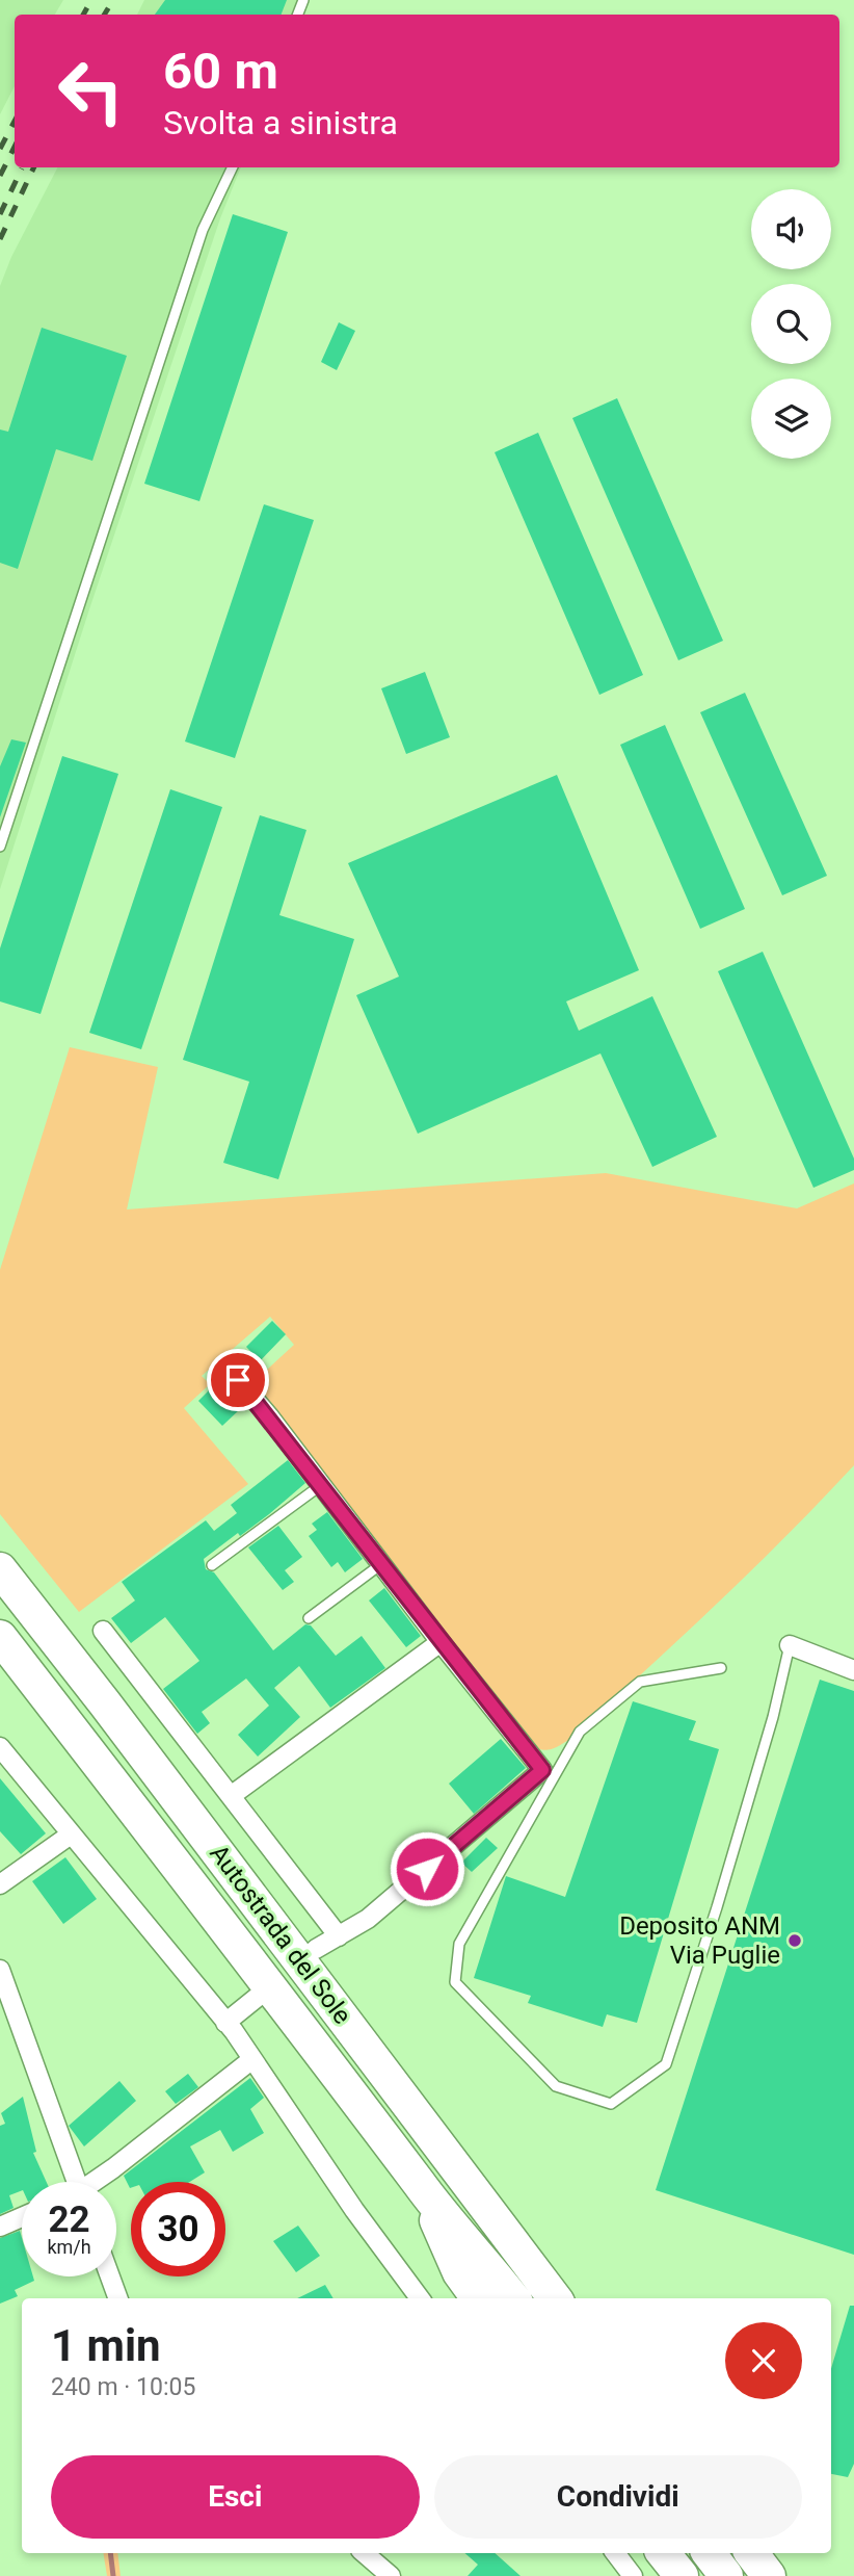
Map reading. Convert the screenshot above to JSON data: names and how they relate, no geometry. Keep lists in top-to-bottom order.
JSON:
{
  "streets": {
    "highway": ["Autostrada del Sole"]
  },
  "places": ["Deposito ANM Via Puglie"],
  "page": {
    "turn": ["60 m", "Svolta a sinistra"],
    "speed": "22 km/h",
    "limit": "30",
    "heading": ["1 min", "240 m · 10:05"],
    "buttons": ["Esci", "Condividi"]
  }
}
